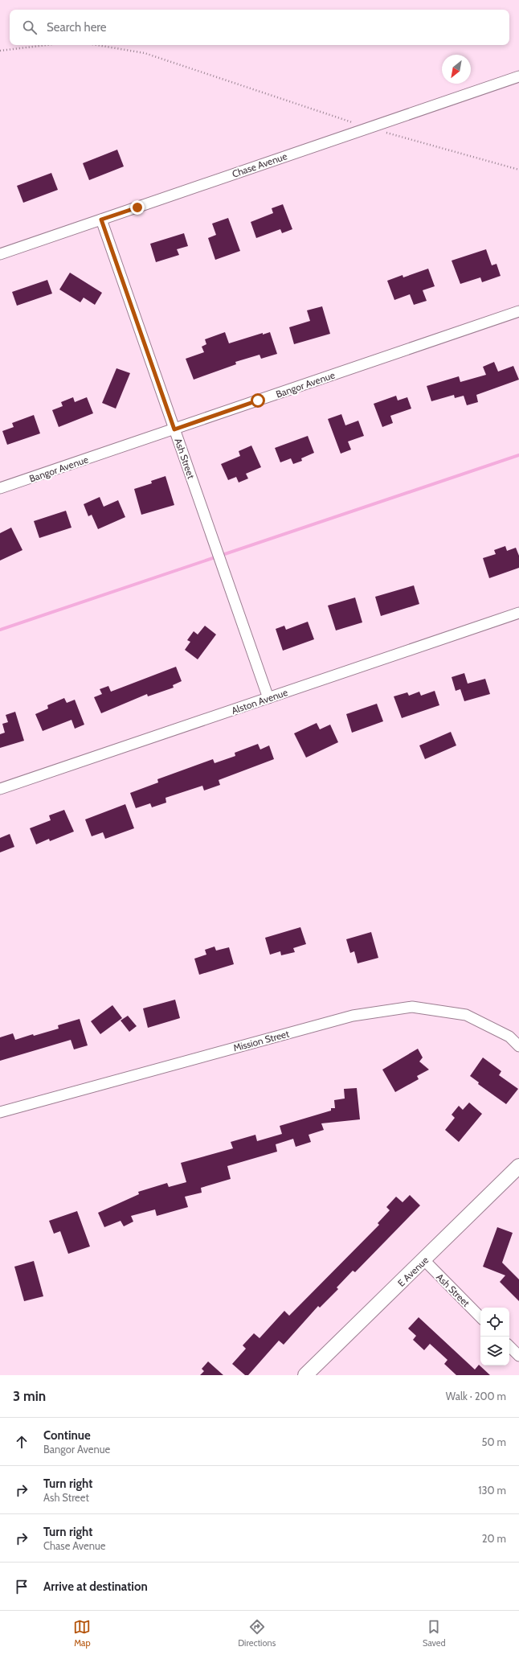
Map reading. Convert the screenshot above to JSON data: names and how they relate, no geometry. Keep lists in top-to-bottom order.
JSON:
{
  "streets": {
    "street": [
      "Chase Avenue",
      "Bangor Avenue",
      "Ash Street",
      "Alston Avenue",
      "Mission Street",
      "E Avenue"
    ]
  },
  "crossings": [
    ["Chase Avenue", "Ash Street"],
    ["Bangor Avenue", "Ash Street"],
    ["Ash Street", "Alston Avenue"],
    ["Ash Street", "E Avenue"]
  ],
  "north": "bottom left",
  "page": {
    "search": "Search here",
    "heading": ["3 min", "Walk · 200 m"],
    "list": [
      ["Continue", "Bangor Avenue", "50 m"],
      ["Turn right", "Ash Street", "130 m"],
      ["Turn right", "Chase Avenue", "20 m"],
      "Arrive at destination"
    ],
    "nav": ["Map", "Directions", "Saved"]
  }
}
